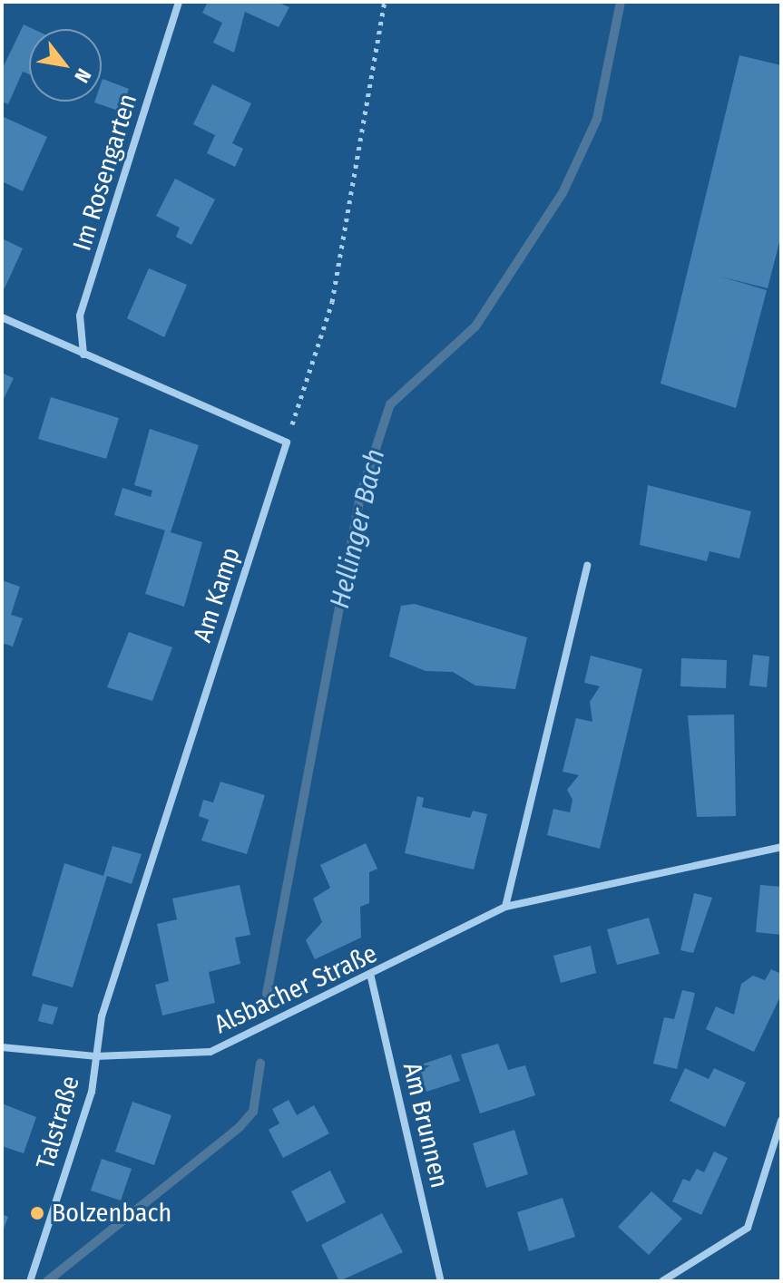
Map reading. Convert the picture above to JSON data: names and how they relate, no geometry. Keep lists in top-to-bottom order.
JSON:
{
  "streets": {
    "street": [
      "Im Rosengarten",
      "Am Kamp",
      "Alsbacher Straße",
      "Talstraße",
      "Am Brunnen"
    ]
  },
  "crossings": [
    ["Am Kamp", "Alsbacher Straße"],
    ["Am Kamp", "Talstraße"],
    ["Alsbacher Straße", "Talstraße"],
    ["Alsbacher Straße", "Am Brunnen"]
  ],
  "water": ["Hellinger Bach"],
  "places": ["Bolzenbach"],
  "north": "bottom right"
}
